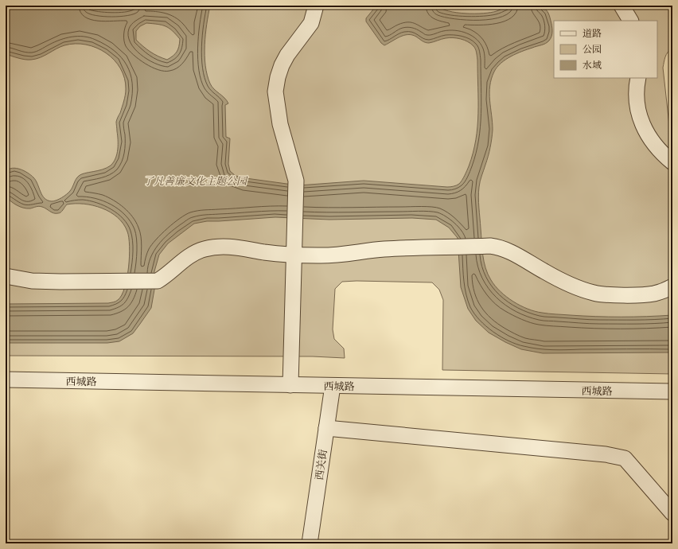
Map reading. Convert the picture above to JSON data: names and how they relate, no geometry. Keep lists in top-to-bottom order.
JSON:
{
  "streets": {
    "street": ["西城路", "西关街"]
  },
  "crossings": [
    ["西城路", "西关街"]
  ],
  "parks": ["了凡善廉文化主题公园"],
  "legend": ["道路", "公园", "水域"]
}
